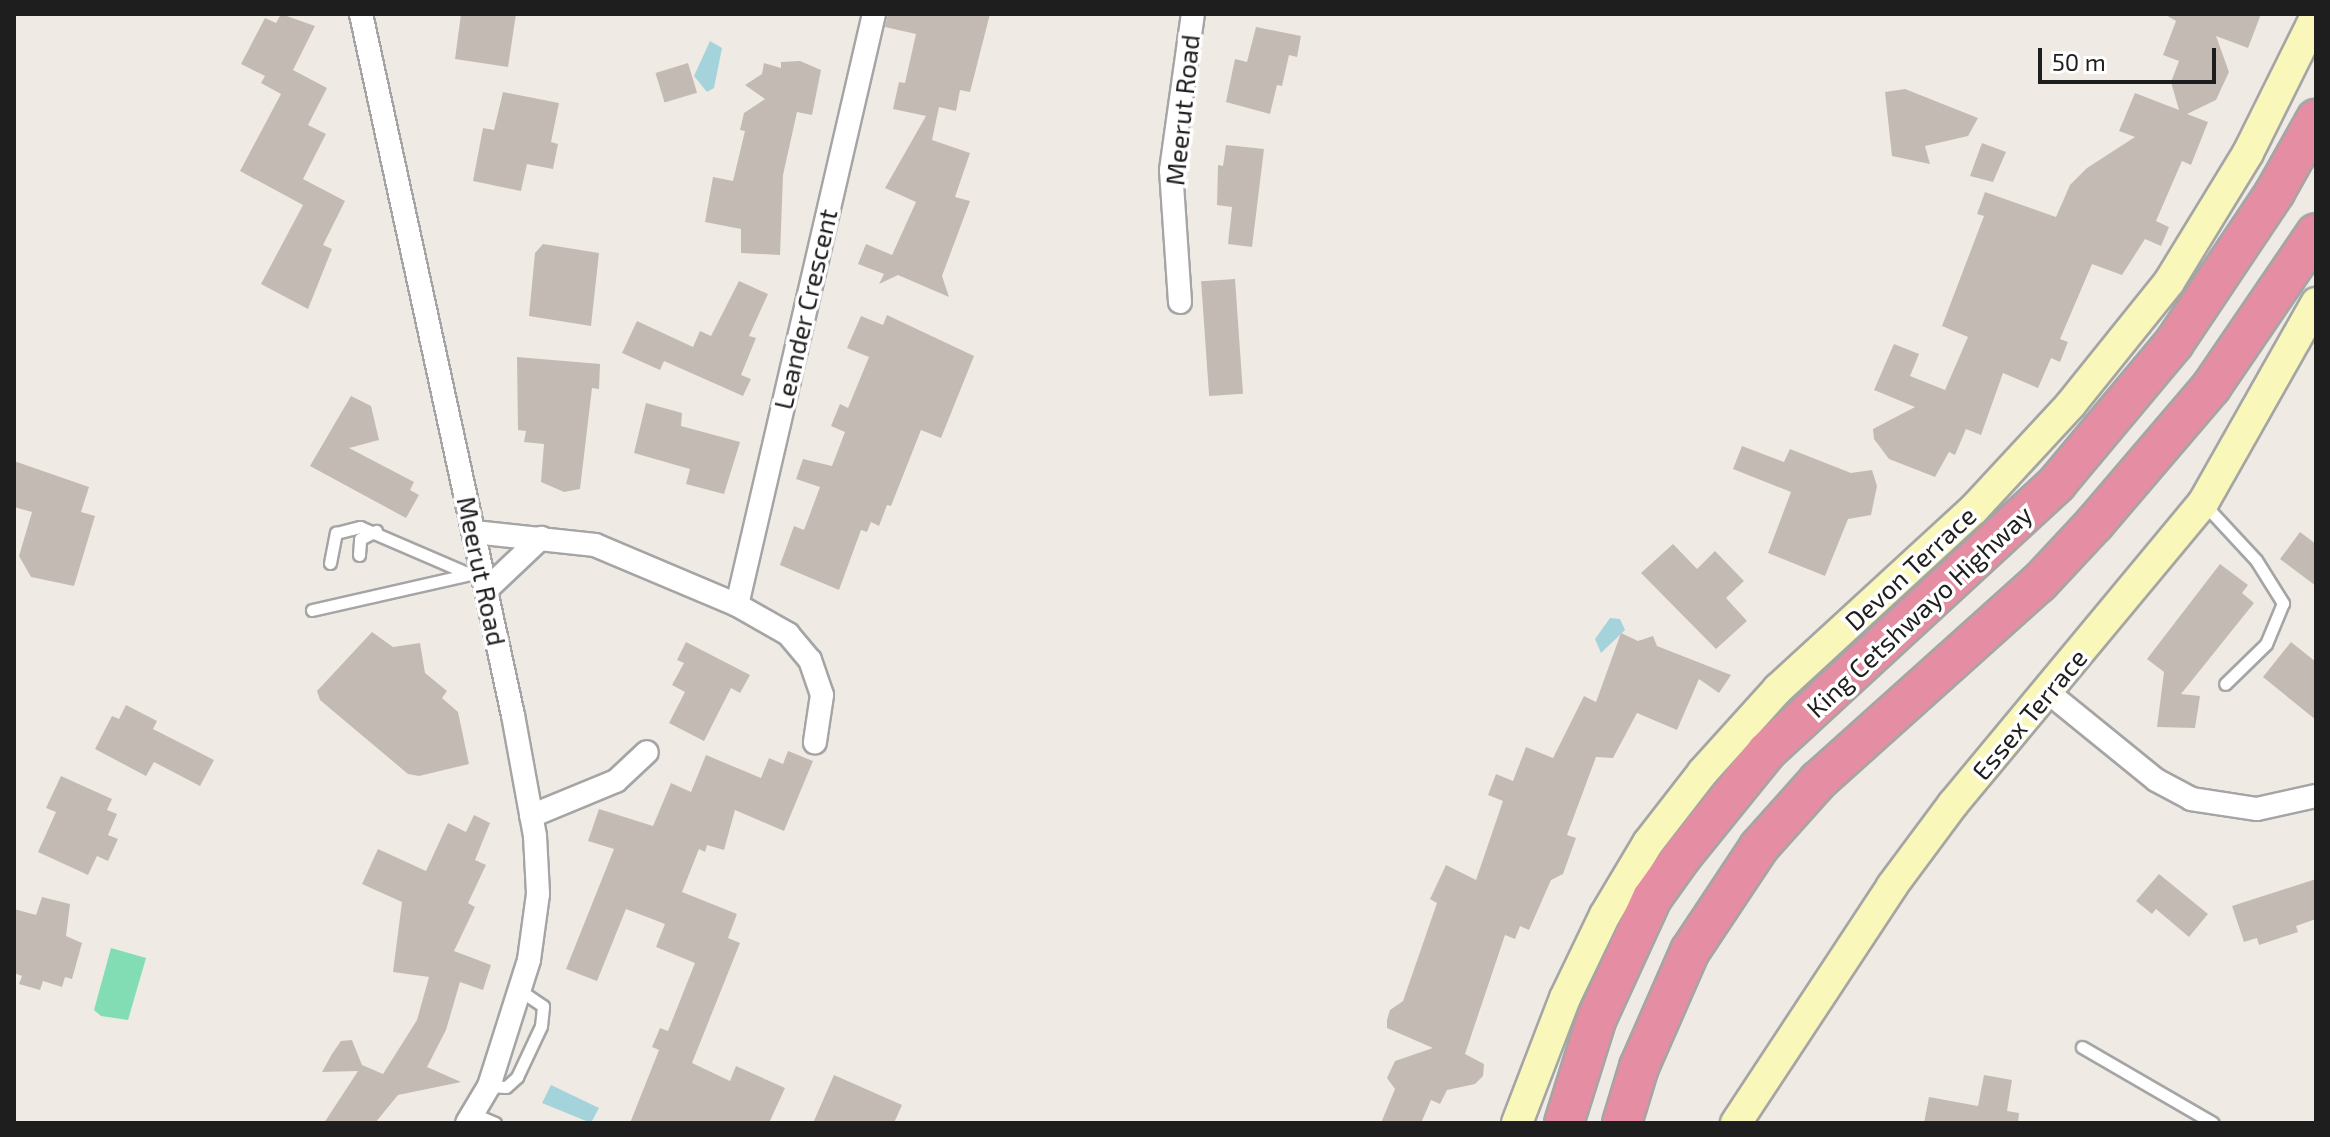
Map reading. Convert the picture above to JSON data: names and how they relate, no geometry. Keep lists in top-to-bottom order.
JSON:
{
  "streets": {
    "highway": ["King Cetshwayo Highway"],
    "street": [
      "Meerut Road",
      "Leander Crescent",
      "Devon Terrace",
      "Essex Terrace"
    ]
  },
  "scale_bar": "50 m"
}
